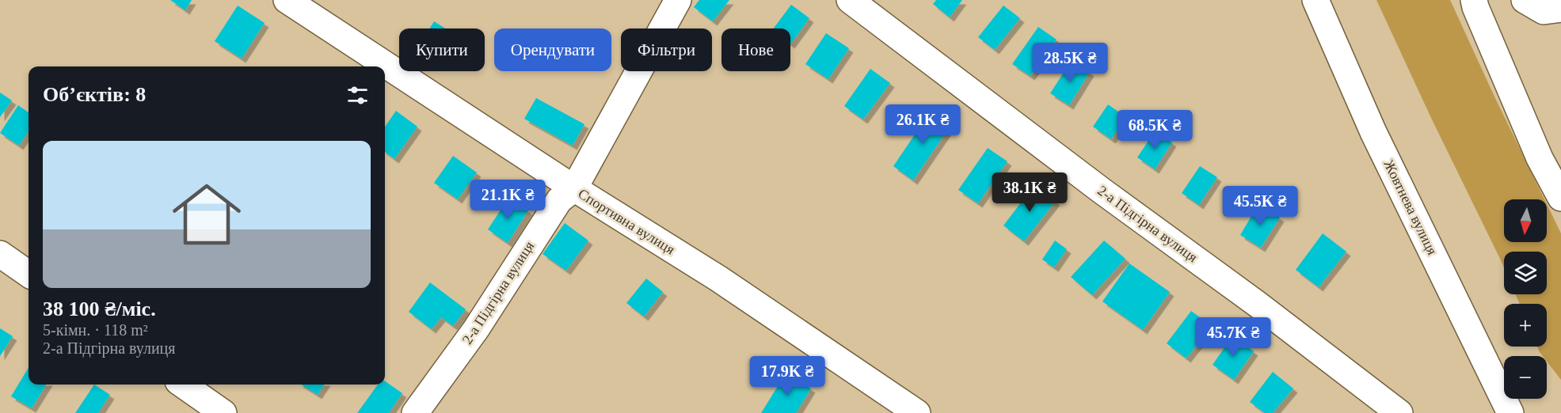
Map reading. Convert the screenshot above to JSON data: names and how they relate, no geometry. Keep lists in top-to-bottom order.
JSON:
{
  "streets": {
    "street": ["Жовтнева вулиця", "Спортивна вулиця", "2-а Підгірна вулиця"]
  },
  "crossings": [
    ["Спортивна вулиця", "2-а Підгірна вулиця"]
  ],
  "north": "bottom",
  "page": {
    "chip": [
      "Купити",
      "Орендувати",
      "Фільтри",
      "Нове"
    ],
    "price": [
      "28.5K ₴",
      "26.1K ₴",
      "68.5K ₴",
      "38.1K ₴",
      "21.1K ₴",
      "45.5K ₴",
      "45.7K ₴",
      "17.9K ₴"
    ],
    "heading": "Об’єктів: 8",
    "list": [
      {
        "name": "38 100 ₴/міс.",
        "note": "5-кімн. · 118 m² · 2-а Підгірна вулиця"
      }
    ],
    "map_buttons": ["+", "−"]
  }
}
